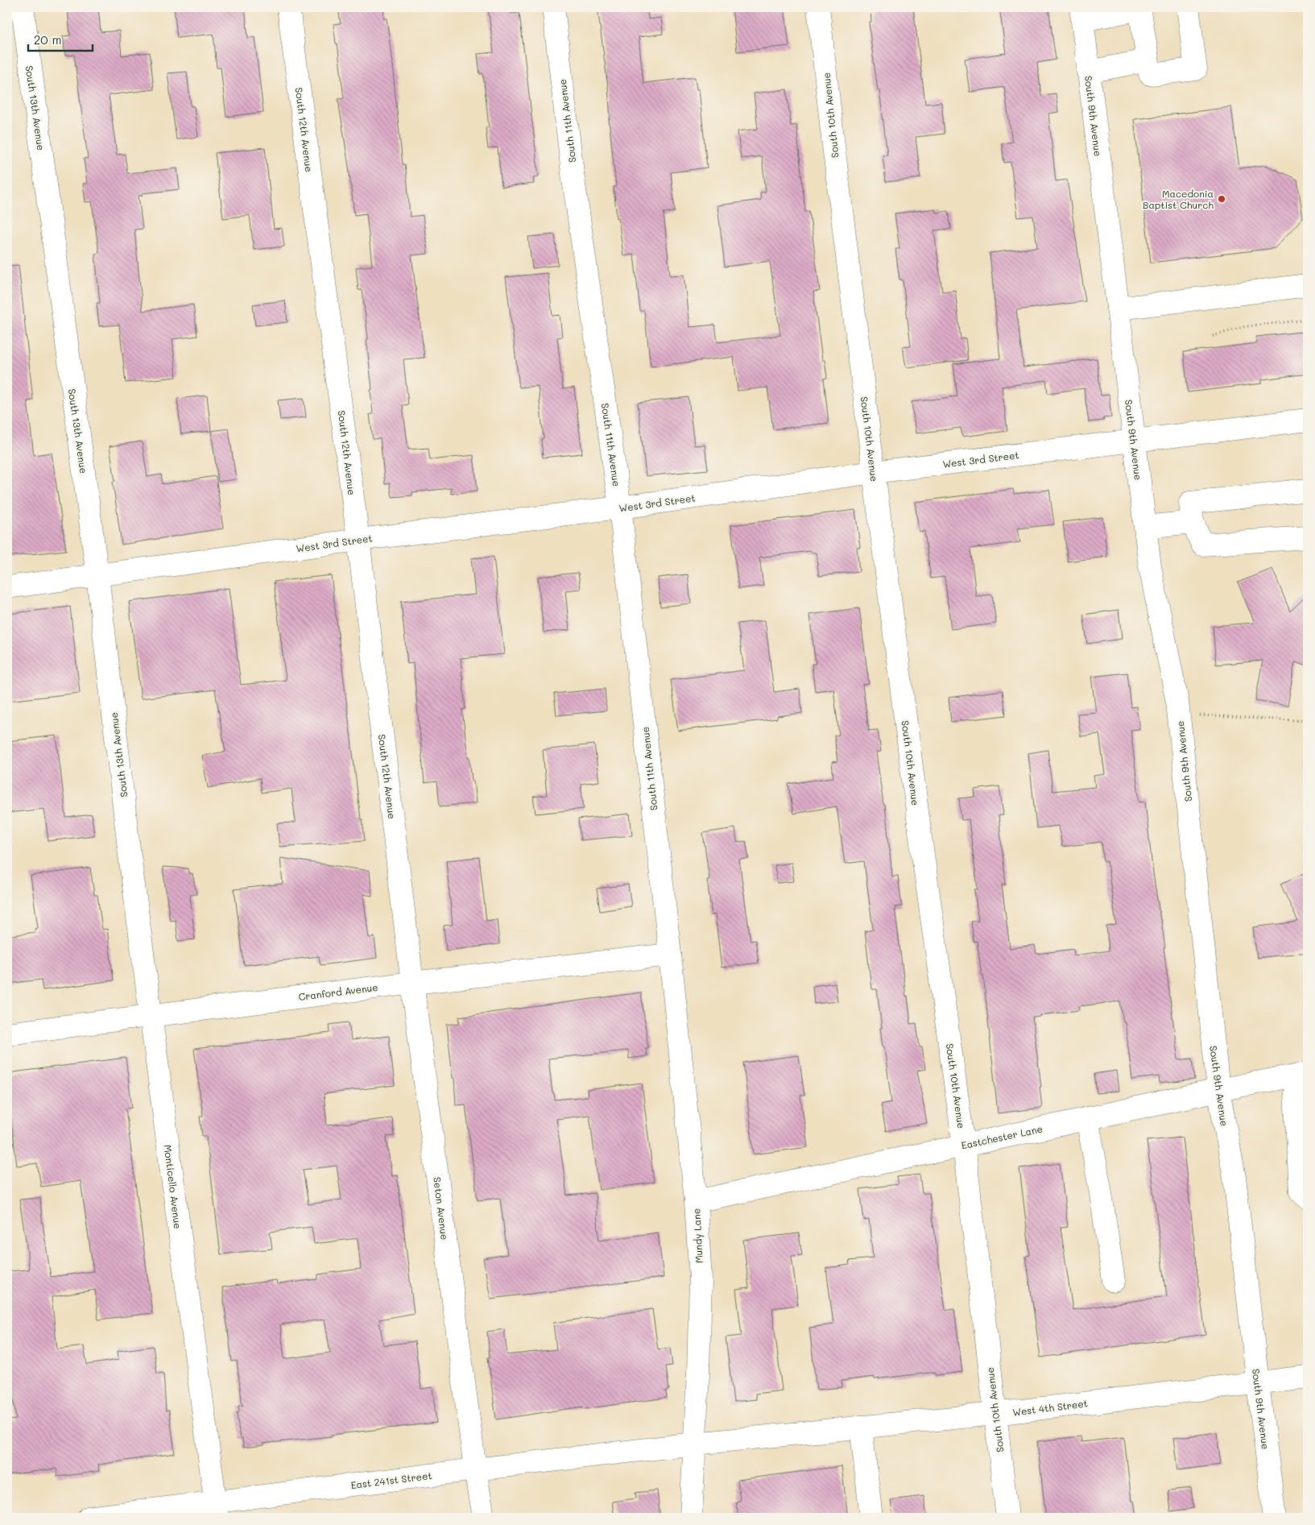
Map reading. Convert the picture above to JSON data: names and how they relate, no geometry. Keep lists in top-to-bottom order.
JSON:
{
  "streets": {
    "street": [
      "South 13th Avenue",
      "South 10th Avenue",
      "South 9th Avenue",
      "South 11th Avenue",
      "South 12th Avenue",
      "West 3rd Street",
      "Cranford Avenue",
      "Eastchester Lane",
      "Monticello Avenue",
      "Seton Avenue",
      "Mundy Lane",
      "West 4th Street",
      "East 241st Street"
    ]
  },
  "crossings": [
    ["South 13th Avenue", "West 3rd Street"],
    ["South 13th Avenue", "Monticello Avenue"],
    ["South 10th Avenue", "West 3rd Street"],
    ["South 10th Avenue", "Eastchester Lane"],
    ["South 10th Avenue", "West 4th Street"],
    ["South 9th Avenue", "West 3rd Street"],
    ["South 9th Avenue", "Eastchester Lane"],
    ["South 9th Avenue", "West 4th Street"],
    ["South 11th Avenue", "West 3rd Street"],
    ["South 11th Avenue", "Cranford Avenue"],
    ["South 11th Avenue", "Mundy Lane"],
    ["South 12th Avenue", "West 3rd Street"],
    ["South 12th Avenue", "Seton Avenue"],
    ["Cranford Avenue", "Monticello Avenue"],
    ["Cranford Avenue", "Seton Avenue"],
    ["Cranford Avenue", "Mundy Lane"],
    ["Eastchester Lane", "Mundy Lane"],
    ["Monticello Avenue", "East 241st Street"],
    ["Seton Avenue", "East 241st Street"],
    ["Mundy Lane", "West 4th Street"],
    ["Mundy Lane", "East 241st Street"],
    ["West 4th Street", "East 241st Street"]
  ],
  "places": ["Macedonia Baptist Church"],
  "scale_bar": "20 m"
}
